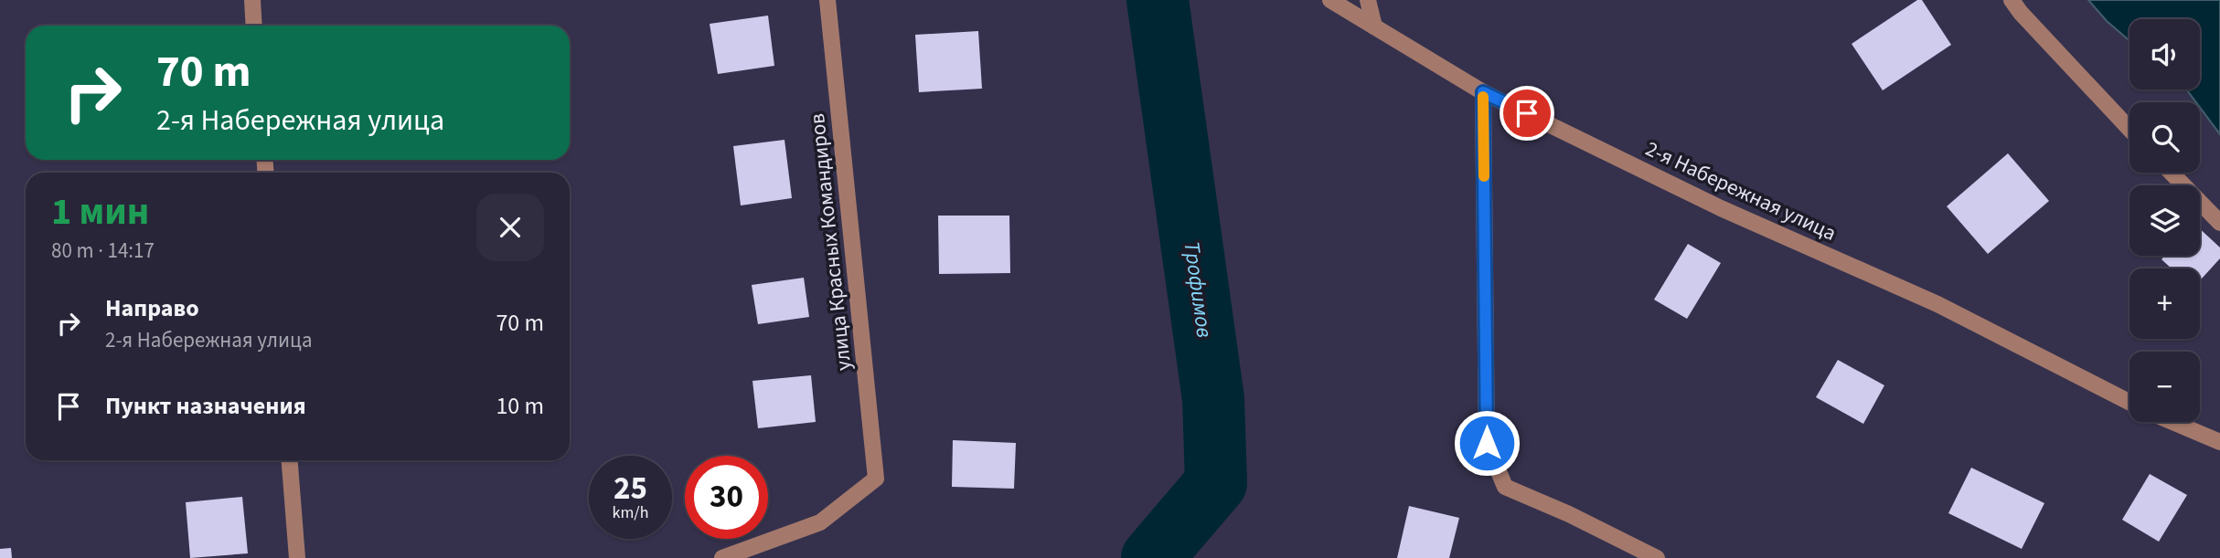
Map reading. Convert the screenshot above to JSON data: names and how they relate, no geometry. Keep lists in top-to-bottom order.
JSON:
{
  "streets": {
    "street": ["2-я Набережная улица", "улица Красных Командиров"]
  },
  "water": ["Трофимов"],
  "page": {
    "map_buttons": ["+", "−"],
    "turn": ["70 m", "2-я Набережная улица"],
    "heading": ["1 мин", "80 m · 14:17"],
    "list": [
      {
        "name": "Направо",
        "note": "2-я Набережная улица",
        "value": "70 m"
      },
      {
        "name": "Пункт назначения",
        "value": "10 m"
      }
    ],
    "speed": "25 km/h",
    "limit": "30"
  }
}
